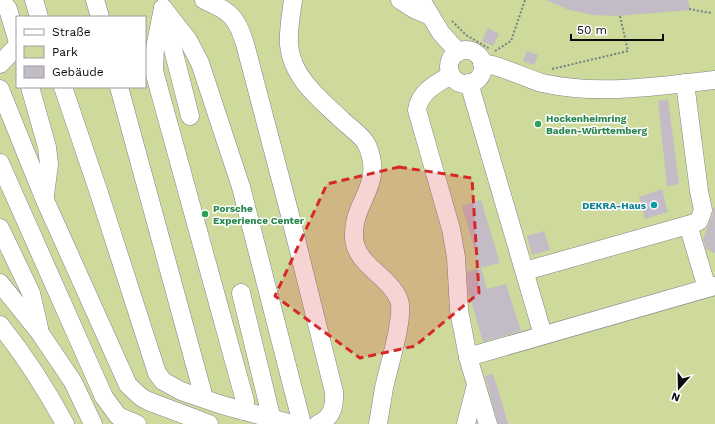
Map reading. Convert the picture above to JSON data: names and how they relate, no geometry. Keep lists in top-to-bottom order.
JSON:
{
  "places": ["Hockenheimring Baden-Württemberg", "DEKRA-Haus", "Porsche Experience Center"],
  "legend": ["Straße", "Park", "Gebäude"],
  "scale_bar": "50 m",
  "north": "bottom"
}
